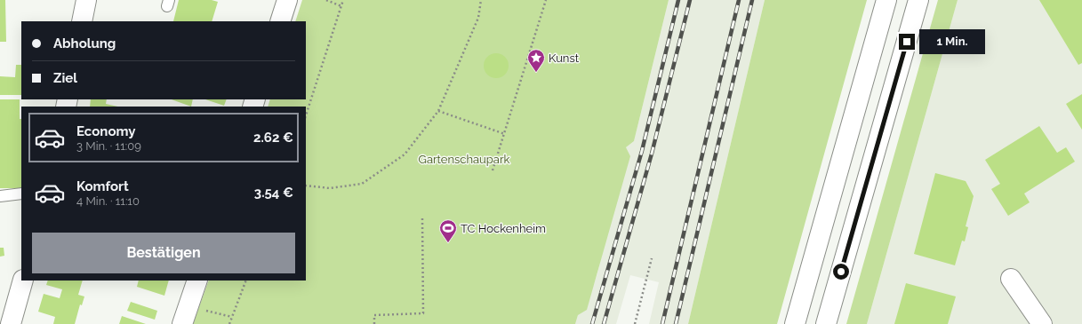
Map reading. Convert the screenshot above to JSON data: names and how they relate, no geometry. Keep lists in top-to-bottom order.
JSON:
{
  "parks": ["Gartenschaupark"],
  "places": {
    "place": ["Kunst"],
    "sports": ["TC Hockenheim"]
  },
  "page": {
    "banner": ["Abholung", "Ziel"],
    "bubble": "1 Min.",
    "list": [
      {
        "name": "Economy",
        "note": "3 Min. · 11:09",
        "value": "2.62 €"
      },
      {
        "name": "Komfort",
        "note": "4 Min. · 11:10",
        "value": "3.54 €"
      }
    ],
    "buttons": "Bestätigen"
  }
}
